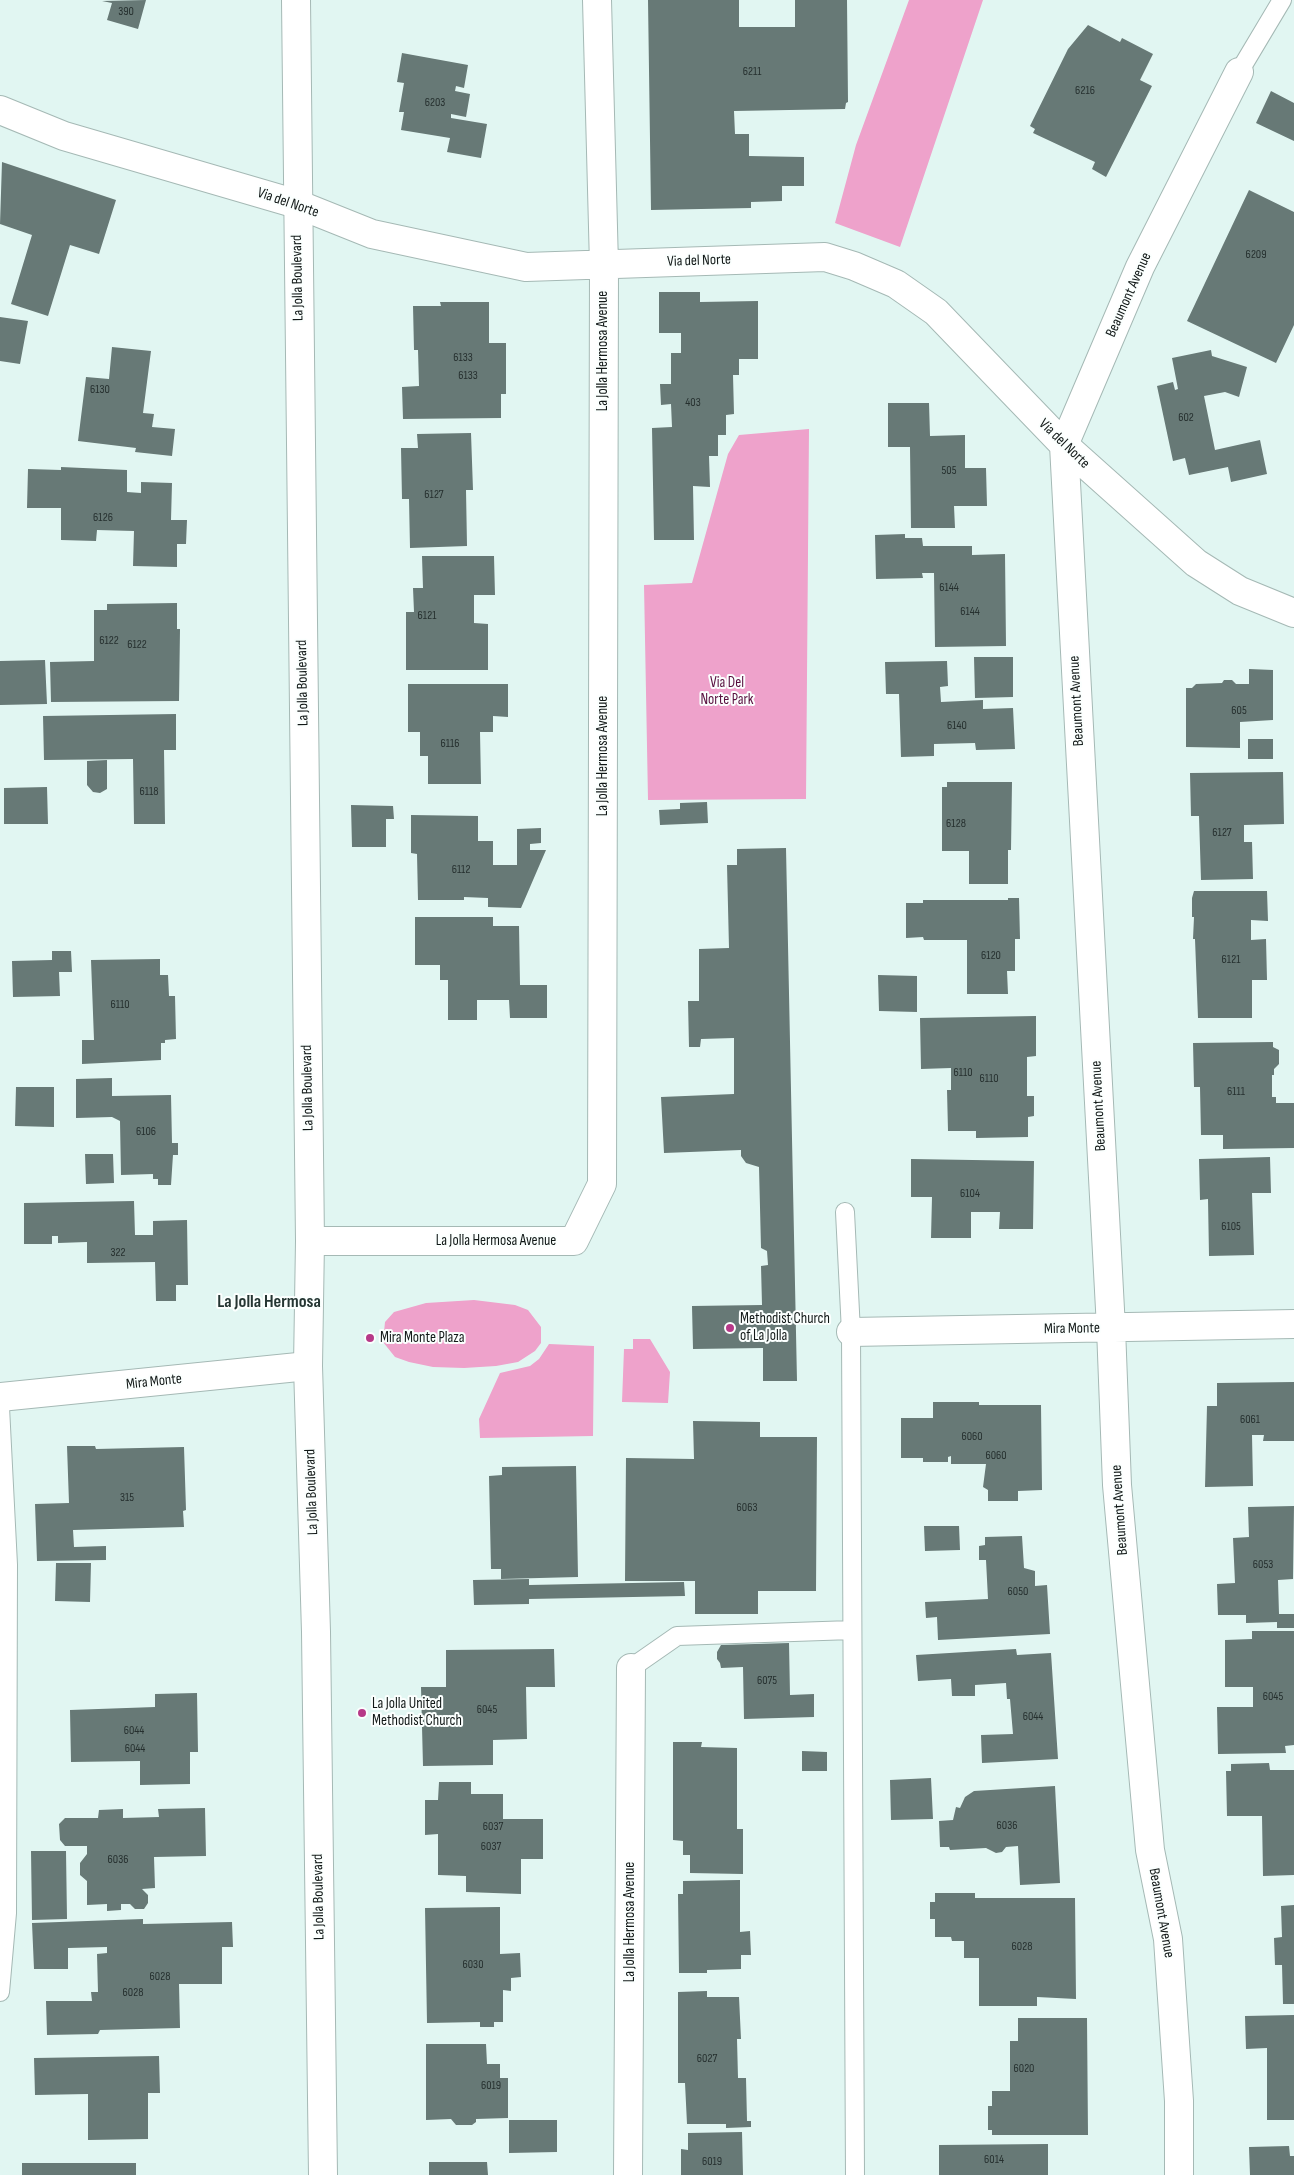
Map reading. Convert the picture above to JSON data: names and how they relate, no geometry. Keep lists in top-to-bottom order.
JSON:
{
  "streets": {
    "street": [
      "Via del Norte",
      "La Jolla Boulevard",
      "Beaumont Avenue",
      "La Jolla Hermosa Avenue",
      "Mira Monte"
    ]
  },
  "crossings": [
    ["Via del Norte", "La Jolla Boulevard"],
    ["Via del Norte", "Beaumont Avenue"],
    ["Via del Norte", "La Jolla Hermosa Avenue"],
    ["La Jolla Boulevard", "La Jolla Hermosa Avenue"],
    ["La Jolla Boulevard", "Mira Monte"],
    ["Beaumont Avenue", "Mira Monte"]
  ],
  "districts": ["La Jolla Hermosa"],
  "parks": ["Via Del Norte Park"],
  "places": ["Methodist Church of La Jolla", "Mira Monte Plaza", "La Jolla United Methodist Church"],
  "house_numbers": [
    "390",
    "6211",
    "6216",
    "6203",
    "6209",
    "6133",
    "6133",
    "6130",
    "403",
    "602",
    "505",
    "6127",
    "6126",
    "6144",
    "6144",
    "6121",
    "6122",
    "6122",
    "605",
    "6140",
    "6116",
    "6118",
    "6128",
    "6127",
    "6112",
    "6120",
    "6121",
    "6110",
    "6110",
    "6110",
    "6111",
    "6106",
    "6104",
    "6105",
    "322",
    "6061",
    "6060",
    "6060",
    "315",
    "6063",
    "6053",
    "6050",
    "6075",
    "6045",
    "6045",
    "6044",
    "6044",
    "6044",
    "6036",
    "6037",
    "6037",
    "6036",
    "6028",
    "6030",
    "6028",
    "6028",
    "6027",
    "6020",
    "6019",
    "6014",
    "6019"
  ]
}
